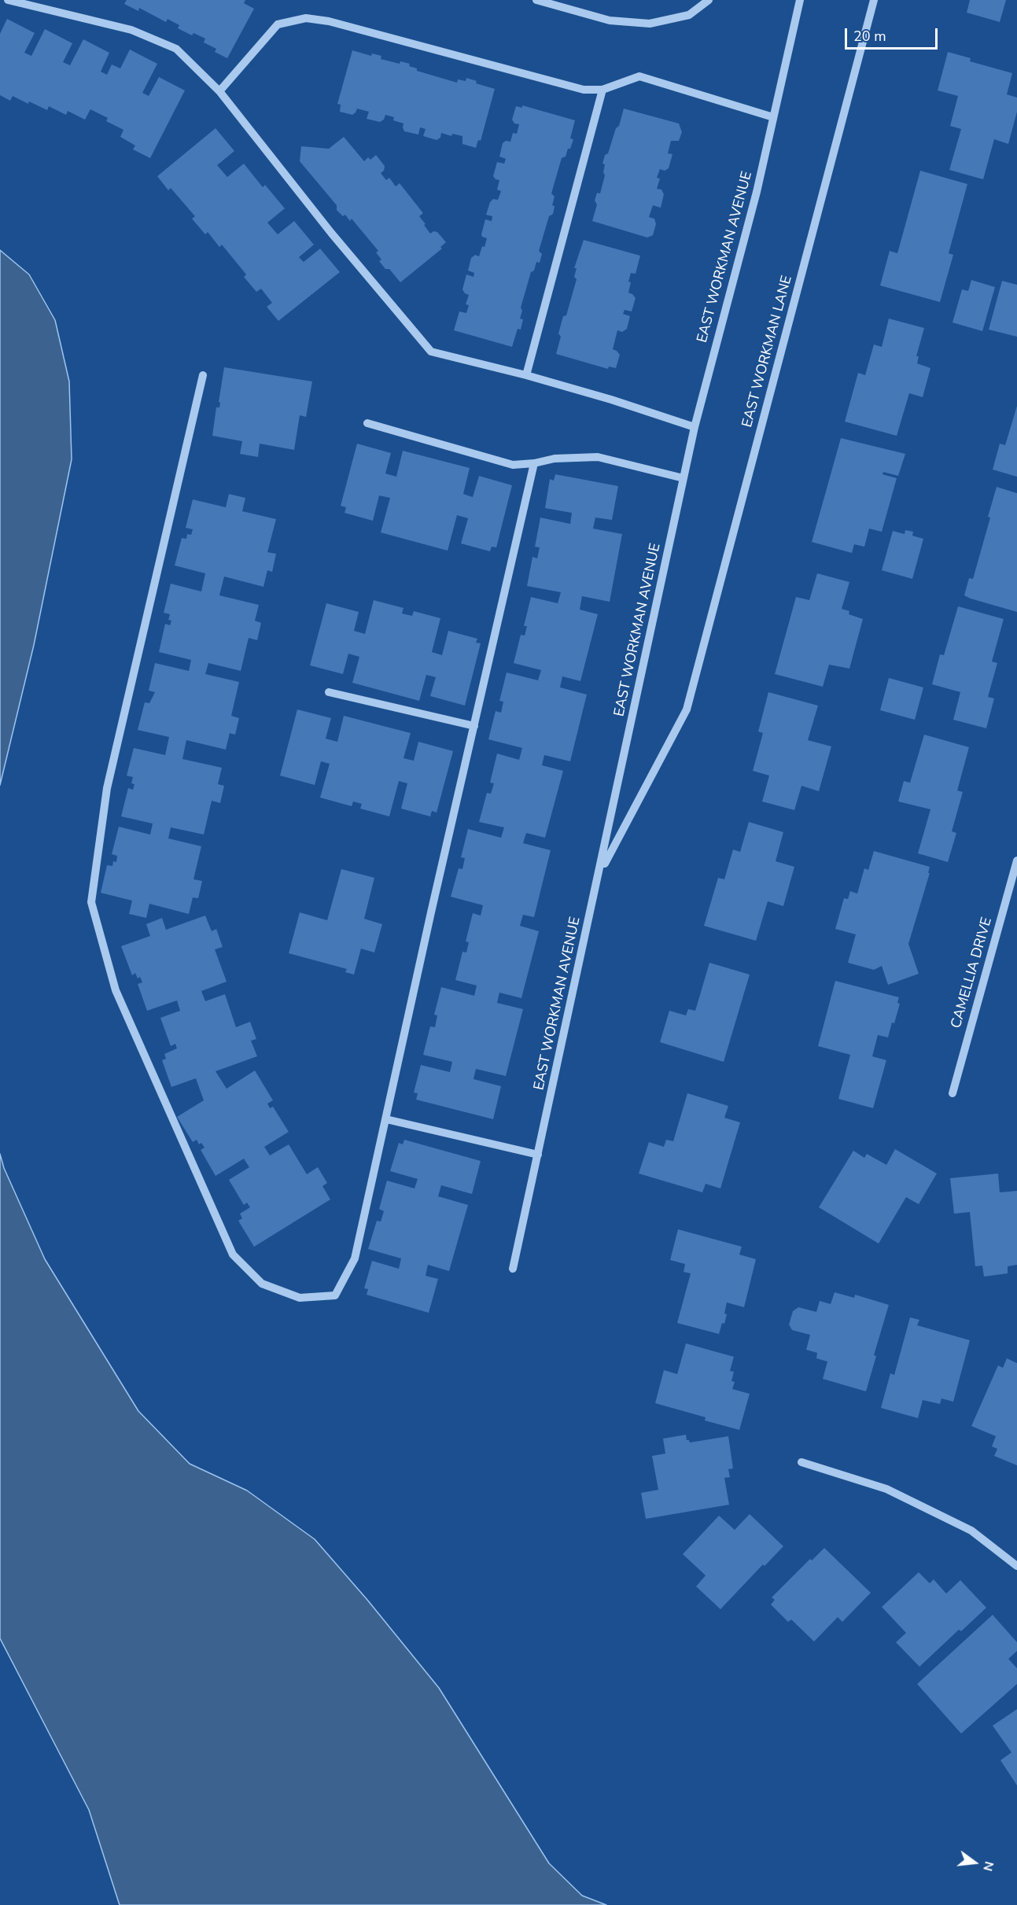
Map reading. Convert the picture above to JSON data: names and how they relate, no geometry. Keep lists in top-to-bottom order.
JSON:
{
  "streets": {
    "street": ["EAST WORKMAN AVENUE", "EAST WORKMAN LANE", "CAMELLIA DRIVE"]
  },
  "crossings": [
    ["EAST WORKMAN AVENUE", "EAST WORKMAN LANE"]
  ],
  "scale_bar": "20 m",
  "north": "right"
}
